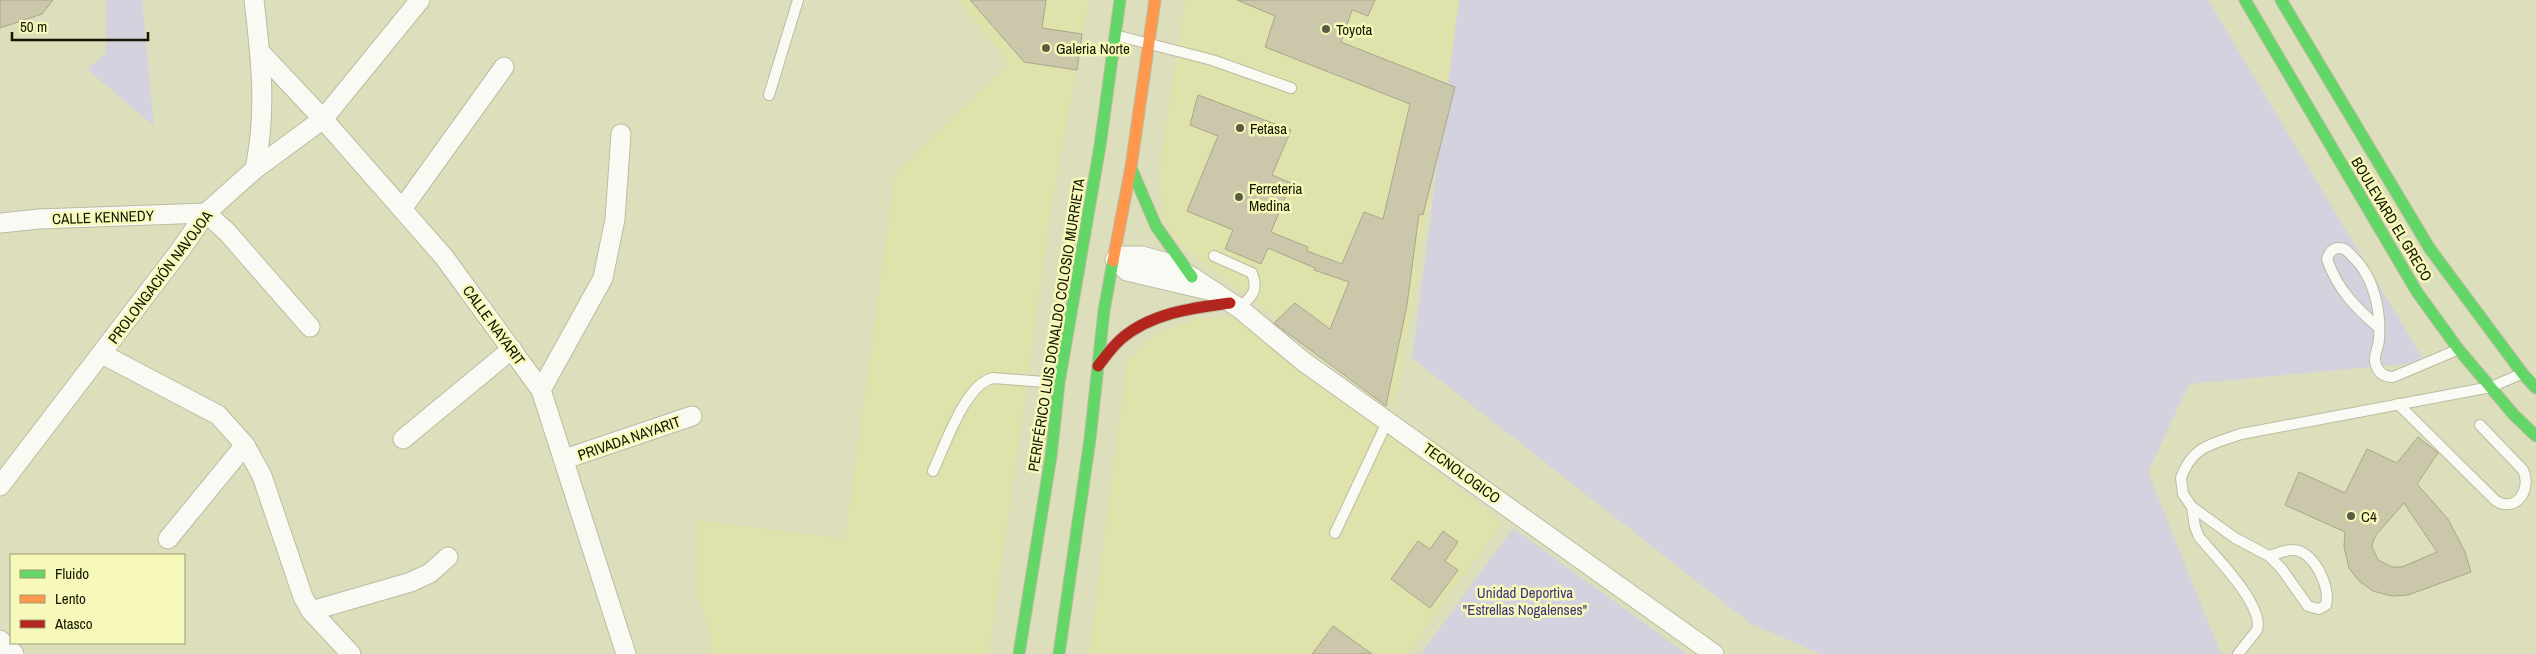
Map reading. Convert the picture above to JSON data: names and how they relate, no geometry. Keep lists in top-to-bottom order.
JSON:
{
  "streets": {
    "main road": ["BOULEVARD EL GRECO", "PERIFÉRICO LUIS DONALDO COLOSIO MURRIETA"],
    "street": [
      "CALLE KENNEDY",
      "PROLONGACIÓN NAVOJOA",
      "CALLE NAYARIT",
      "PRIVADA NAYARIT",
      "TECNOLOGICO"
    ]
  },
  "crossings": [
    ["CALLE KENNEDY", "PROLONGACIÓN NAVOJOA"],
    ["PROLONGACIÓN NAVOJOA", "CALLE NAYARIT"],
    ["CALLE NAYARIT", "PRIVADA NAYARIT"]
  ],
  "parks": ["Unidad Deportiva \"Estrellas Nogalenses\""],
  "places": [
    "Toyota",
    "Galeria Norte",
    "Fetasa",
    "Ferreteria Medina",
    "C4"
  ],
  "legend": ["Fluido", "Lento", "Atasco"],
  "scale_bar": "50 m"
}
